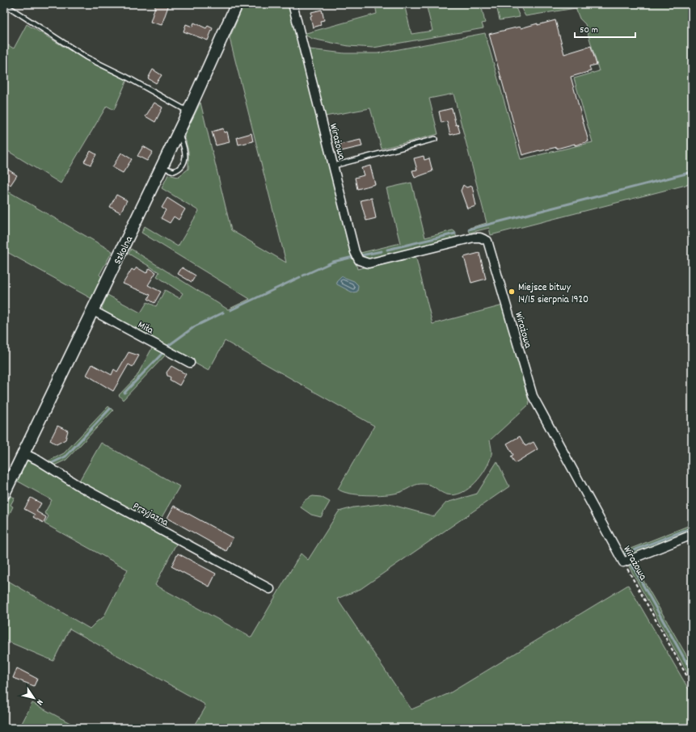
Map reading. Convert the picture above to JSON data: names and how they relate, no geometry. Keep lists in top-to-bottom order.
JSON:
{
  "streets": {
    "street": [
      "Wirażowa",
      "Szkolna",
      "Miła",
      "Przyjazna"
    ]
  },
  "crossings": [
    ["Szkolna", "Miła"],
    ["Szkolna", "Przyjazna"]
  ],
  "places": ["Miejsce bitwy 14/15 sierpnia 1920"],
  "scale_bar": "50 m",
  "north": "bottom right"
}
